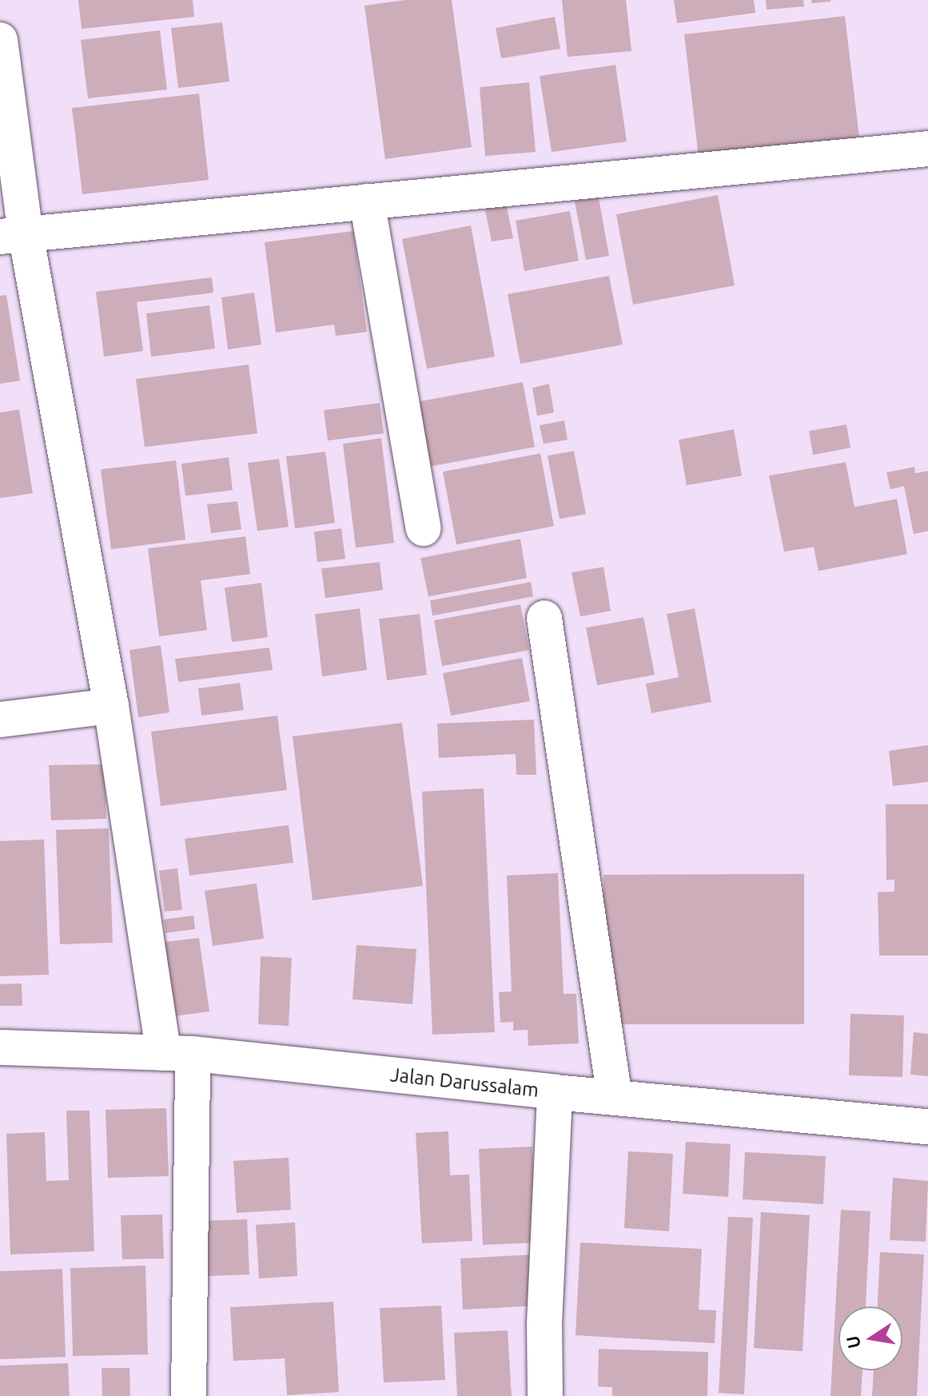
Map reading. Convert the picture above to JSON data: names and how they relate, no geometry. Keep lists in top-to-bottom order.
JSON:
{
  "streets": {
    "street": ["Jalan Darussalam"]
  },
  "north": "left"
}
